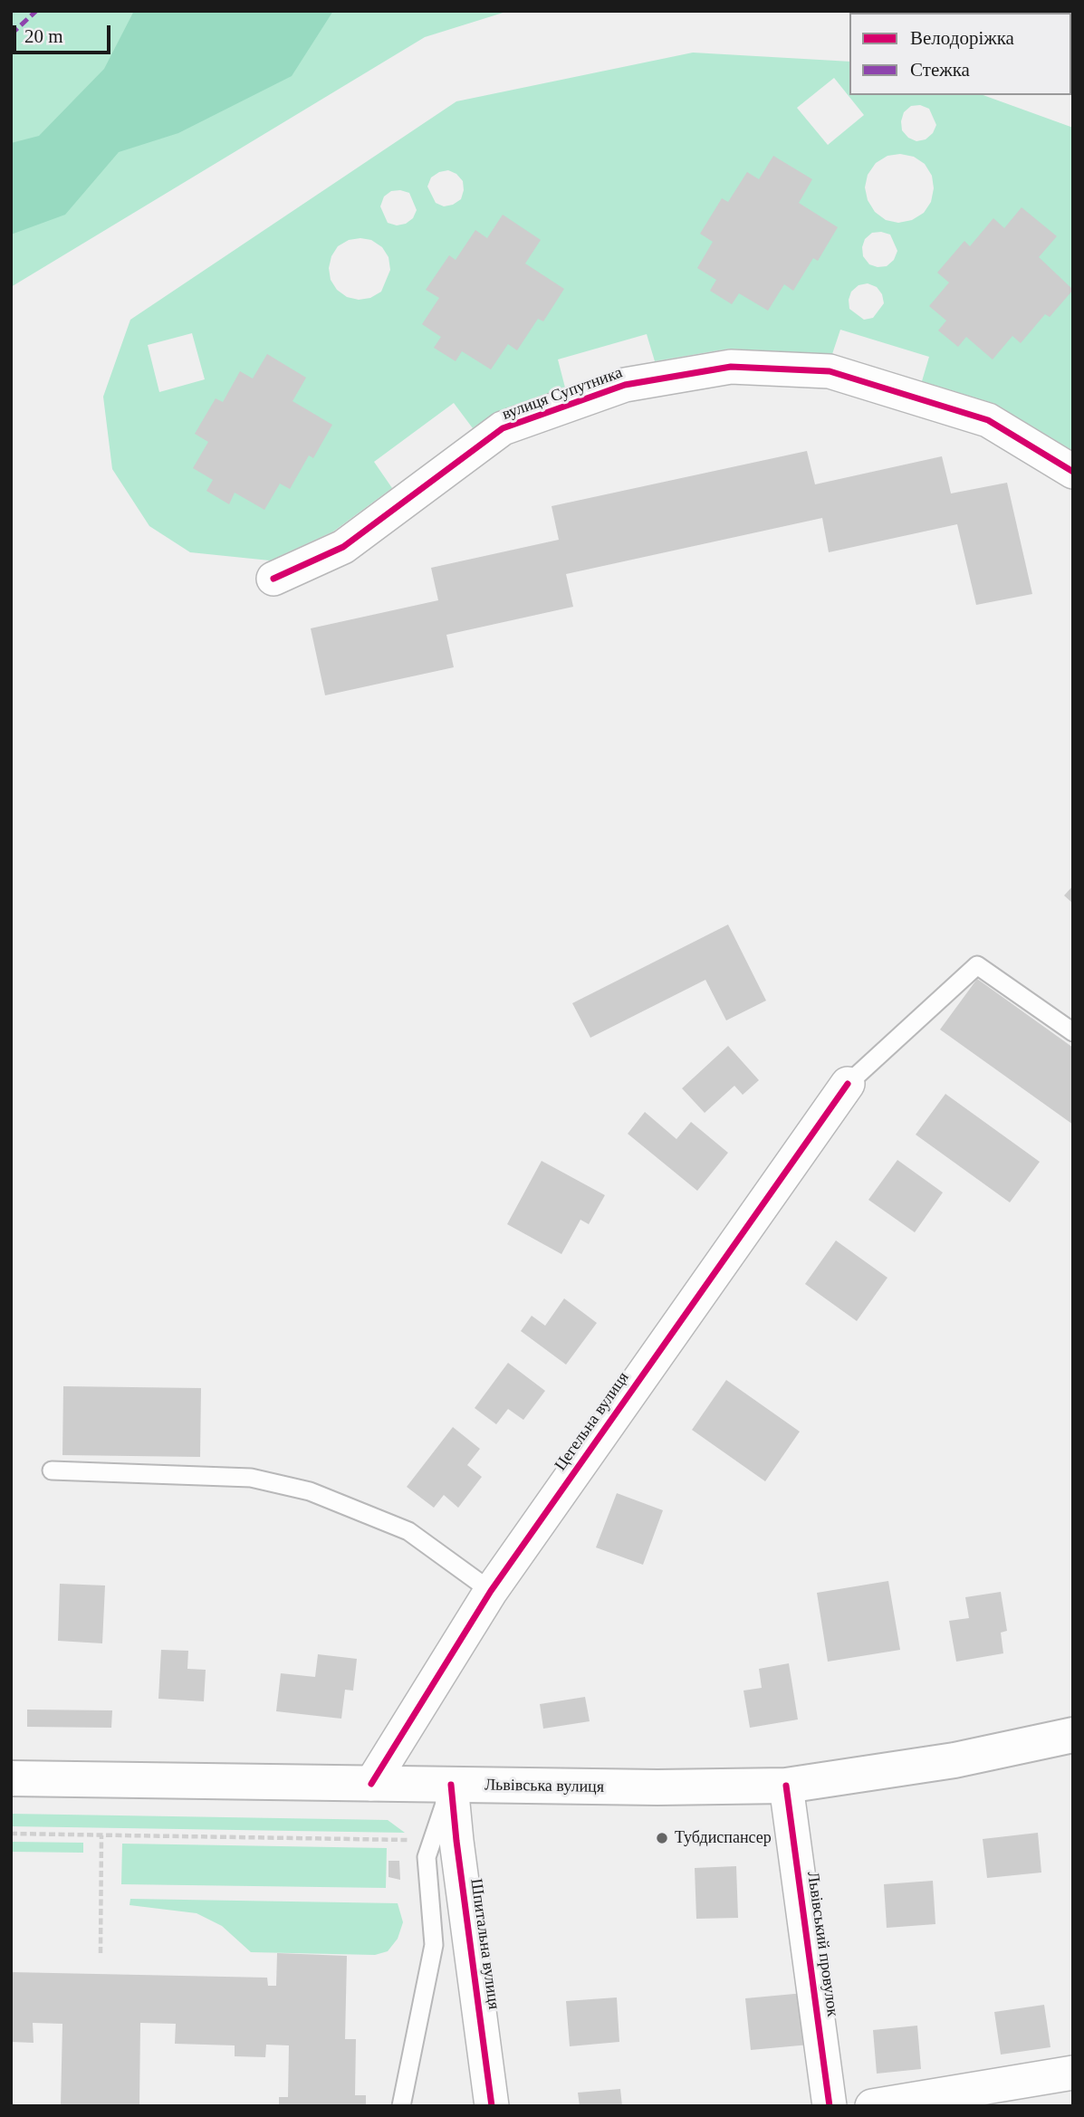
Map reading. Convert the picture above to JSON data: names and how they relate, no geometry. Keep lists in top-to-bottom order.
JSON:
{
  "streets": {
    "main road": ["Львівська вулиця"],
    "street": [
      "вулиця Супутника",
      "Цегельна вулиця",
      "Шпитальна вулиця",
      "Львівський провулок"
    ]
  },
  "crossings": [
    ["Цегельна вулиця", "Львівська вулиця"],
    ["Львівська вулиця", "Шпитальна вулиця"],
    ["Львівська вулиця", "Львівський провулок"]
  ],
  "places": ["Тубдиспансер"],
  "legend": ["Велодоріжка", "Стежка"],
  "scale_bar": "20 m"
}
